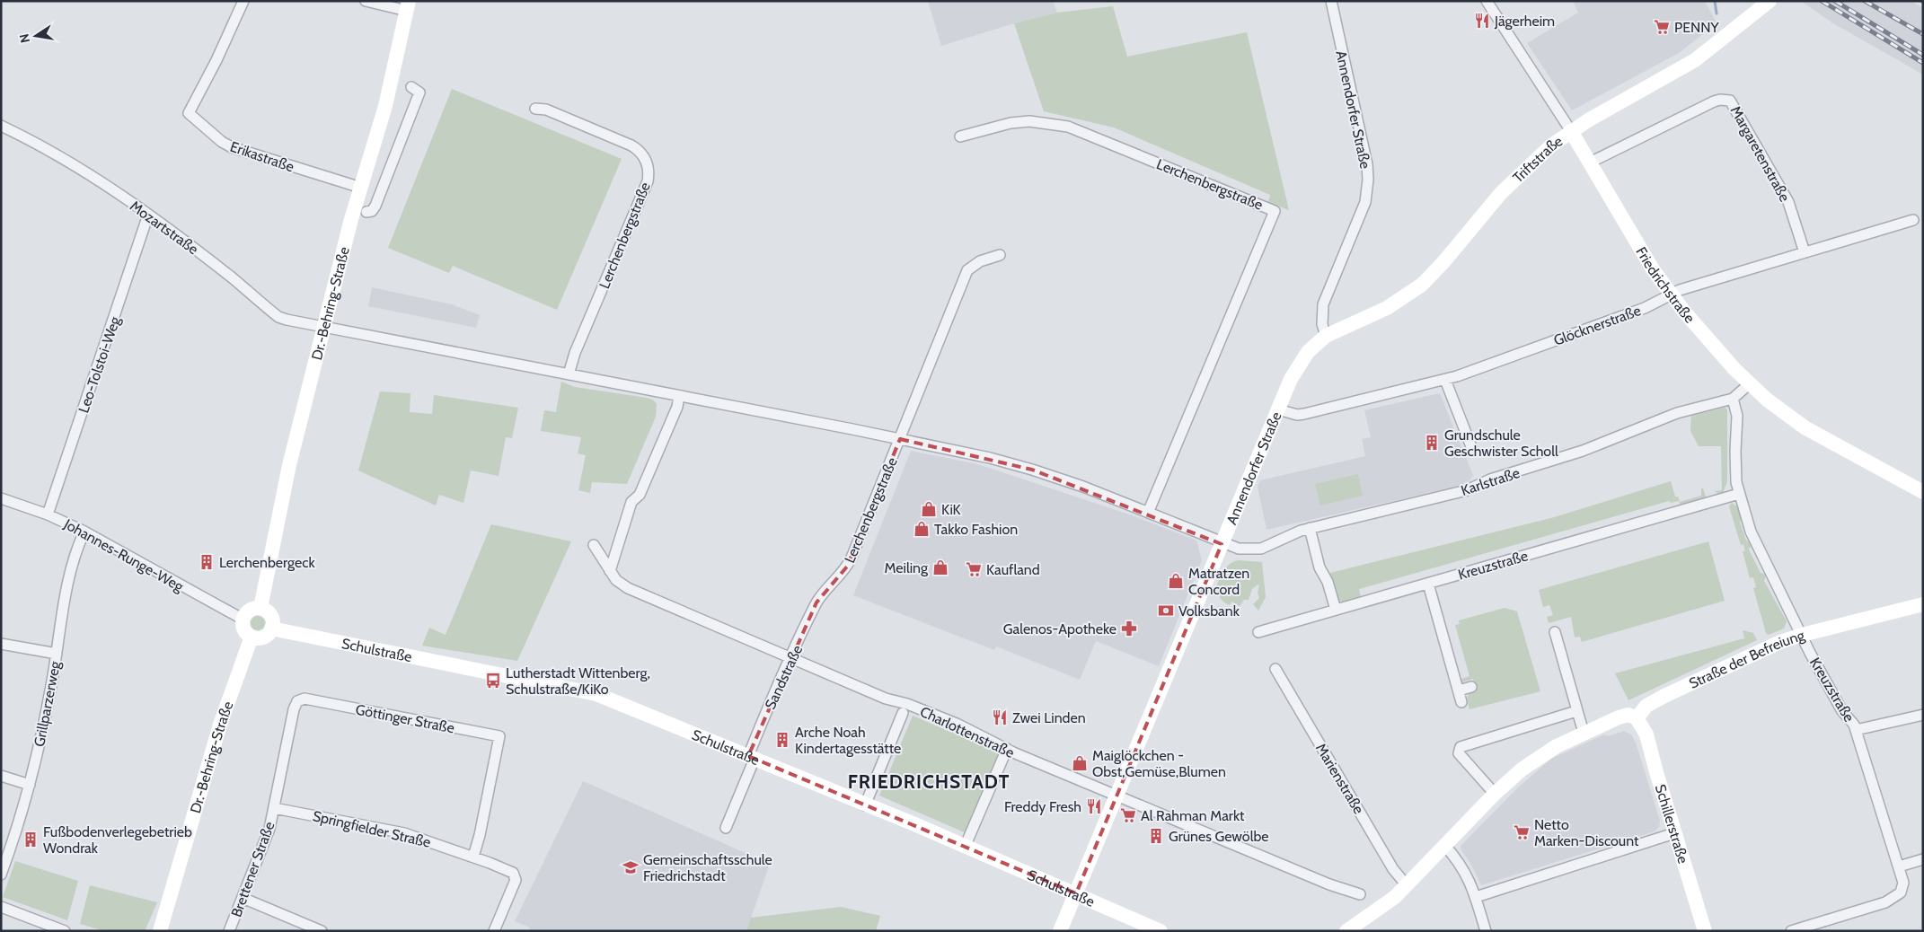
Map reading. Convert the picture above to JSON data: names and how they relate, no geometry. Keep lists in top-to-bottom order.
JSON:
{
  "streets": {
    "street": [
      "Annendorfer Straße",
      "Margaretenstraße",
      "Erikastraße",
      "Triftstraße",
      "Lerchenbergstraße",
      "Mozartstraße",
      "Friedrichstraße",
      "Dr.-Behring-Straße",
      "Glöcknerstraße",
      "Leo-Tolstoi-Weg",
      "Karlstraße",
      "Johannes-Runge-Weg",
      "Kreuzstraße",
      "Schulstraße",
      "Straße der Befreiung",
      "Sandstraße",
      "Grillparzerweg",
      "Göttinger Straße",
      "Charlottenstraße",
      "Marienstraße",
      "Schillerstraße",
      "Springfielder Straße",
      "Brettener Straße"
    ]
  },
  "crossings": [
    ["Annendorfer Straße", "Triftstraße"],
    ["Annendorfer Straße", "Lerchenbergstraße"],
    ["Annendorfer Straße", "Glöcknerstraße"],
    ["Annendorfer Straße", "Karlstraße"],
    ["Annendorfer Straße", "Schulstraße"],
    ["Annendorfer Straße", "Charlottenstraße"],
    ["Margaretenstraße", "Friedrichstraße"],
    ["Margaretenstraße", "Glöcknerstraße"],
    ["Erikastraße", "Dr.-Behring-Straße"],
    ["Triftstraße", "Friedrichstraße"],
    ["Lerchenbergstraße", "Mozartstraße"],
    ["Lerchenbergstraße", "Dr.-Behring-Straße"],
    ["Lerchenbergstraße", "Karlstraße"],
    ["Lerchenbergstraße", "Sandstraße"],
    ["Mozartstraße", "Dr.-Behring-Straße"],
    ["Mozartstraße", "Leo-Tolstoi-Weg"],
    ["Friedrichstraße", "Glöcknerstraße"],
    ["Friedrichstraße", "Karlstraße"],
    ["Dr.-Behring-Straße", "Johannes-Runge-Weg"],
    ["Dr.-Behring-Straße", "Schulstraße"],
    ["Leo-Tolstoi-Weg", "Johannes-Runge-Weg"],
    ["Karlstraße", "Kreuzstraße"],
    ["Johannes-Runge-Weg", "Schulstraße"],
    ["Johannes-Runge-Weg", "Grillparzerweg"],
    ["Kreuzstraße", "Straße der Befreiung"],
    ["Schulstraße", "Sandstraße"],
    ["Straße der Befreiung", "Schillerstraße"],
    ["Sandstraße", "Charlottenstraße"],
    ["Göttinger Straße", "Springfielder Straße"],
    ["Göttinger Straße", "Brettener Straße"],
    ["Springfielder Straße", "Brettener Straße"]
  ],
  "districts": ["FRIEDRICHSTADT"],
  "places": {
    "restaurant": ["Jägerheim", "Zwei Linden", "Freddy Fresh"],
    "supermarket": [
      "PENNY",
      "Kaufland",
      "Al Rahman Markt",
      "Netto Marken-Discount"
    ],
    "building": [
      "Grundschule Geschwister Scholl",
      "Lerchenbergeck",
      "Arche Noah Kindertagesstätte",
      "Grünes Gewölbe",
      "Fußbodenverlegebetrieb Wondrak"
    ],
    "shop": [
      "KiK",
      "Takko Fashion",
      "Meiling",
      "Matratzen Concord",
      "Maiglöckchen - Obst,Gemüse,Blumen"
    ],
    "bank": ["Volksbank"],
    "pharmacy": ["Galenos-Apotheke"],
    "bus stop": ["Lutherstadt Wittenberg, Schulstraße/KiKo"],
    "school or university": ["Gemeinschaftsschule Friedrichstadt"]
  },
  "north": "left"
}
